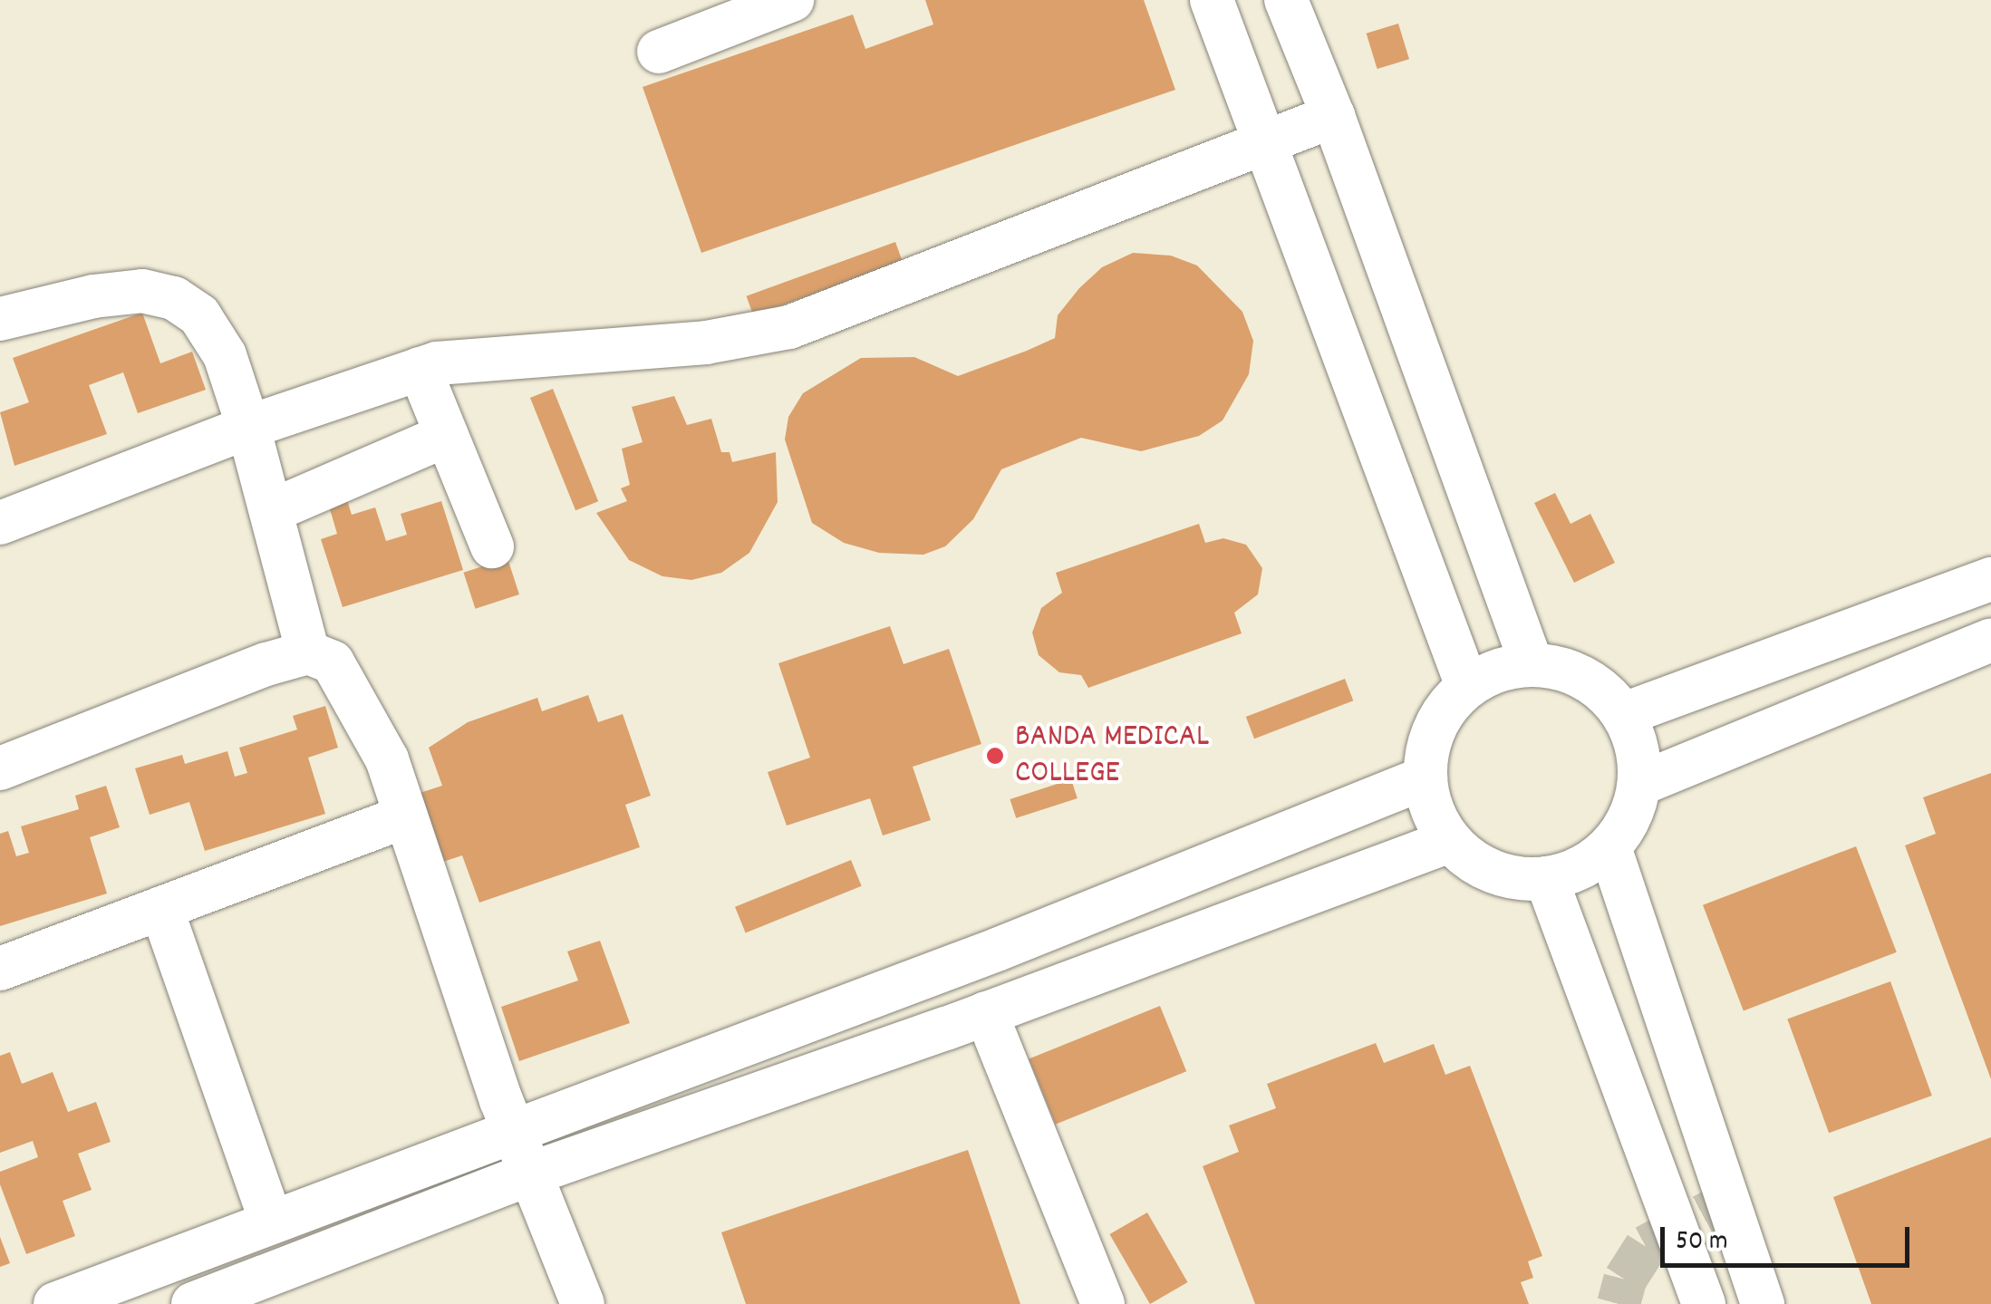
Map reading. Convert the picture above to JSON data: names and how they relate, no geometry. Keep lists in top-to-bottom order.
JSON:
{
  "places": ["BANDA MEDICAL COLLEGE"],
  "scale_bar": "50 m"
}
